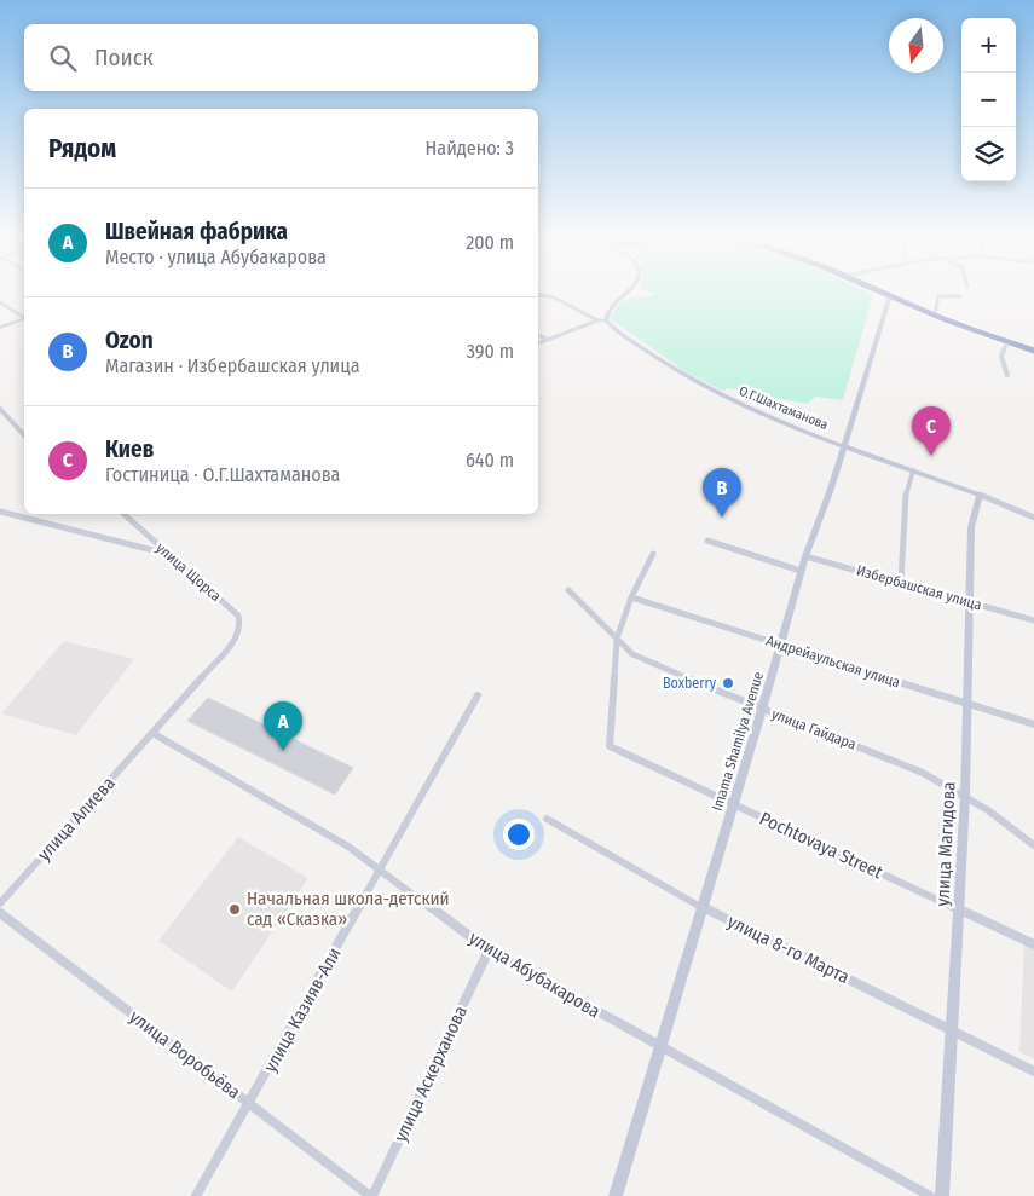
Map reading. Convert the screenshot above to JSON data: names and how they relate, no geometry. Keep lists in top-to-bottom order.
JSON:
{
  "streets": {
    "main road": ["О.Г.Шахтаманова", "Imama Shamilya Avenue", "улица Магидова"],
    "street": [
      "улица Щорса",
      "Избербашская улица",
      "Андрейаульская улица",
      "улица Гайдара",
      "улица Алиева",
      "Pochtovaya Street",
      "улица 8-го Марта",
      "улица Абубакарова",
      "улица Казияв-Али",
      "улица Воробьёва",
      "улица Аскерханова"
    ]
  },
  "crossings": [
    ["О.Г.Шахтаманова", "Imama Shamilya Avenue"],
    ["О.Г.Шахтаманова", "улица Магидова"],
    ["улица Щорса", "улица Алиева"],
    ["Избербашская улица", "Imama Shamilya Avenue"],
    ["Избербашская улица", "улица Магидова"],
    ["Андрейаульская улица", "Imama Shamilya Avenue"],
    ["Андрейаульская улица", "улица Магидова"],
    ["улица Гайдара", "Imama Shamilya Avenue"],
    ["улица Гайдара", "улица Магидова"],
    ["улица Гайдара", "Pochtovaya Street"],
    ["Imama Shamilya Avenue", "Pochtovaya Street"],
    ["Imama Shamilya Avenue", "улица 8-го Марта"],
    ["Imama Shamilya Avenue", "улица Абубакарова"],
    ["улица Алиева", "улица Абубакарова"],
    ["улица Магидова", "Pochtovaya Street"],
    ["улица Магидова", "улица 8-го Марта"],
    ["улица Абубакарова", "улица Казияв-Али"],
    ["улица Абубакарова", "улица Аскерханова"],
    ["улица Казияв-Али", "улица Воробьёва"],
    ["улица Воробьёва", "улица Аскерханова"]
  ],
  "places": ["Boxberry", "Начальная школа-детский сад «Сказка»"],
  "north": "bottom",
  "page": {
    "map_buttons": ["+", "−"],
    "search": "Поиск",
    "heading": ["Рядом", "Найдено: 3"],
    "list": [
      {
        "mark": "A",
        "name": "Швейная фабрика",
        "note": "Место · улица Абубакарова",
        "value": "200 m"
      },
      {
        "mark": "B",
        "name": "Ozon",
        "note": "Магазин · Избербашская улица",
        "value": "390 m"
      },
      {
        "mark": "C",
        "name": "Киев",
        "note": "Гостиница · О.Г.Шахтаманова",
        "value": "640 m"
      }
    ],
    "pins": ["C", "B", "A"]
  }
}
